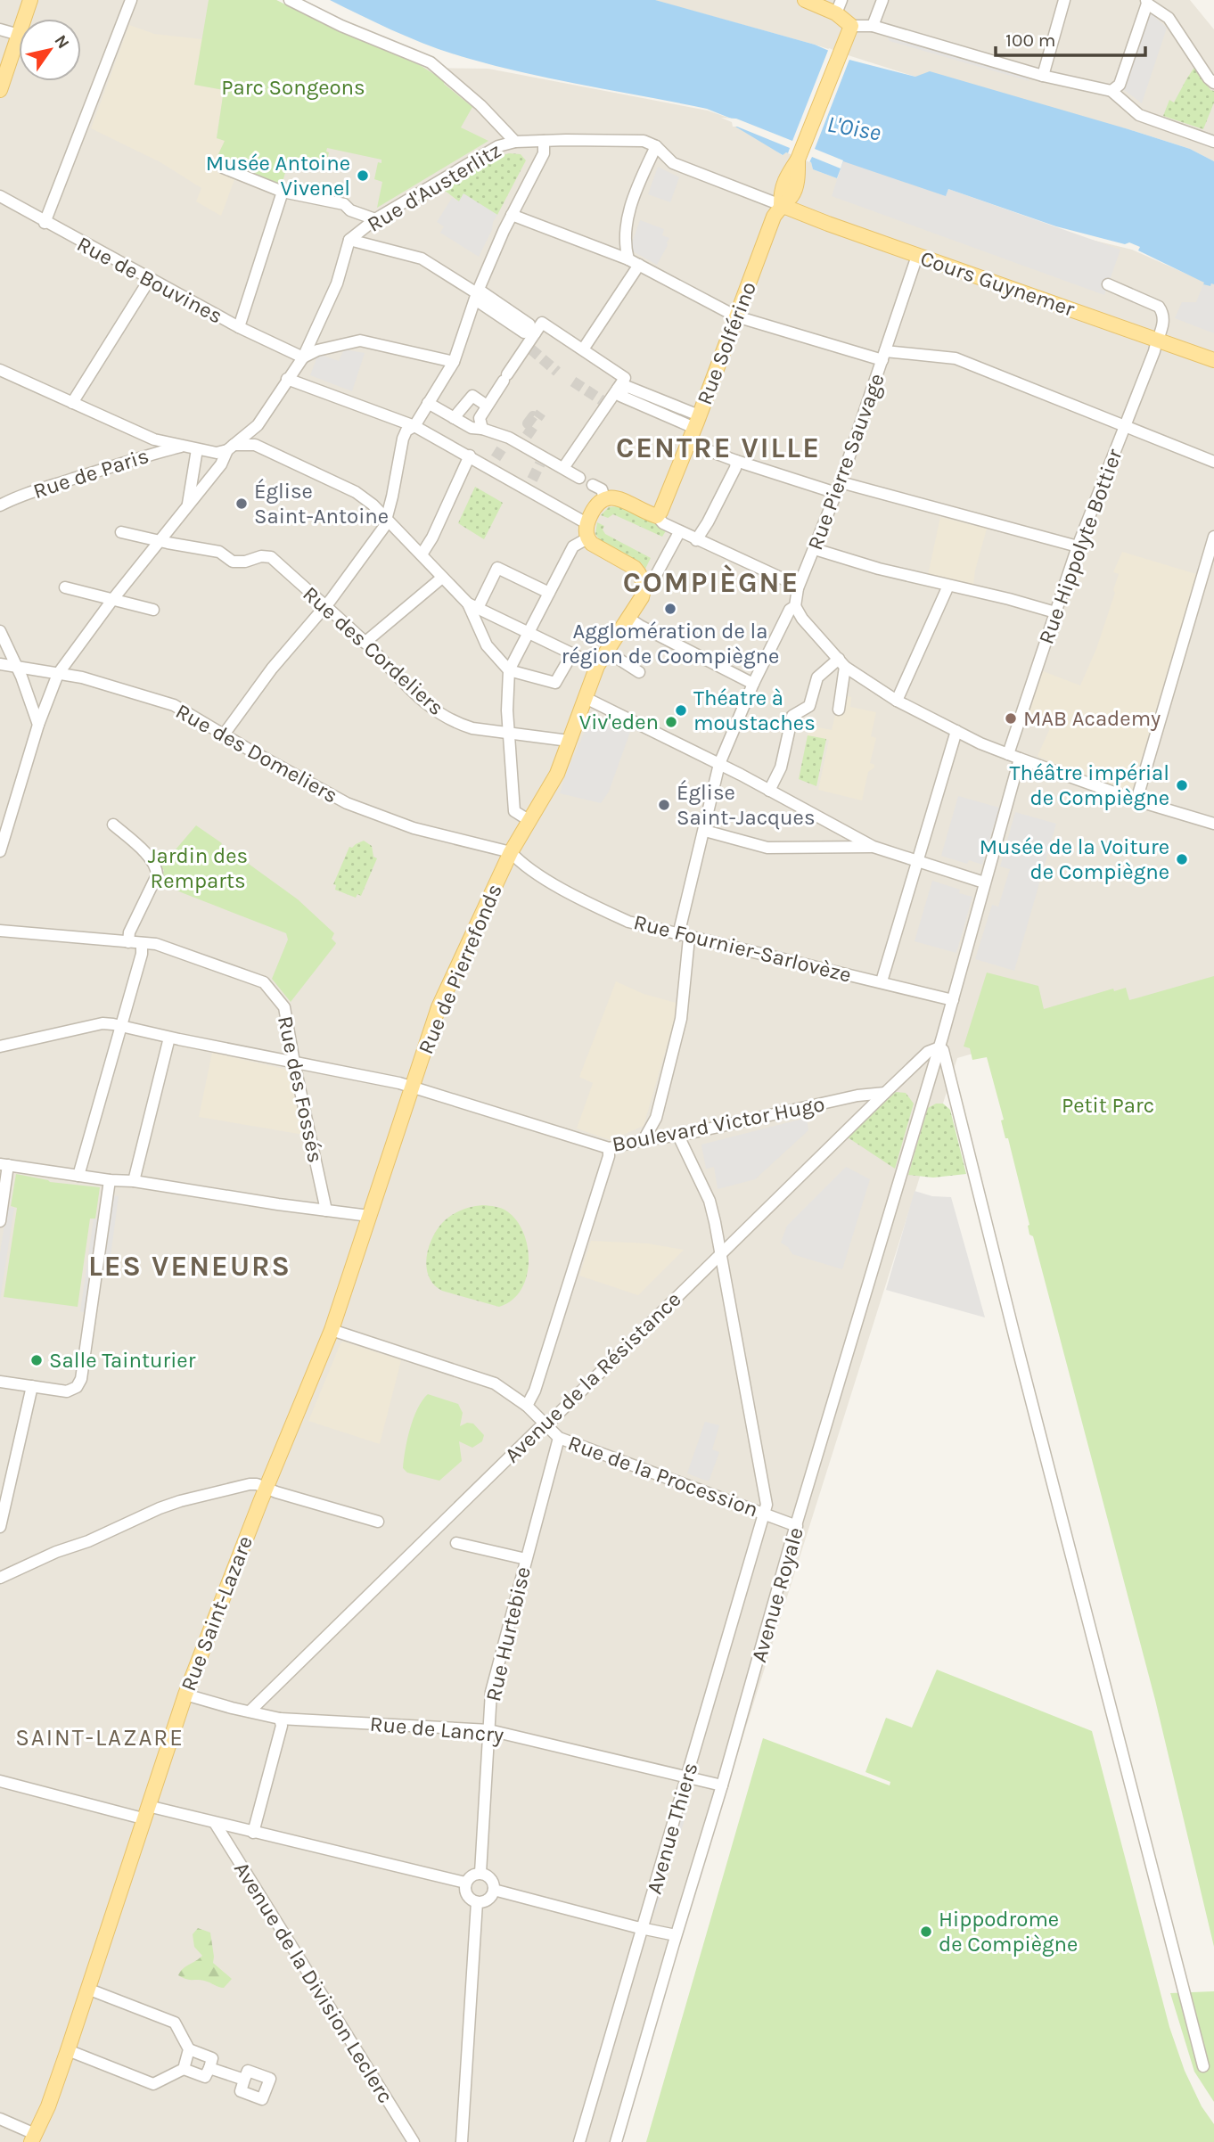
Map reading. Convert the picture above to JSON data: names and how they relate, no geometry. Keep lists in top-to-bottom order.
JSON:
{
  "streets": {
    "main road": [
      "Cours Guynemer",
      "Rue Solférino",
      "Rue de Pierrefonds",
      "Rue Saint-Lazare"
    ],
    "street": [
      "Rue d'Austerlitz",
      "Rue de Bouvines",
      "Rue Pierre Sauvage",
      "Rue de Paris",
      "Rue Hippolyte Bottier",
      "Rue des Cordeliers",
      "Rue des Domeliers",
      "Rue Fournier-Sarlovèze",
      "Rue des Fossés",
      "Boulevard Victor Hugo",
      "Avenue de la Résistance",
      "Rue de la Procession",
      "Avenue Royale",
      "Rue Hurtebise",
      "Rue de Lancry",
      "Avenue Thiers",
      "Avenue de la Division Leclerc"
    ]
  },
  "crossings": [
    ["Rue d'Austerlitz", "Rue de Bouvines"],
    ["Cours Guynemer", "Rue Solférino"],
    ["Cours Guynemer", "Rue Pierre Sauvage"],
    ["Cours Guynemer", "Rue Hippolyte Bottier"],
    ["Rue Pierre Sauvage", "Rue Fournier-Sarlovèze"],
    ["Rue Pierre Sauvage", "Boulevard Victor Hugo"],
    ["Rue Pierre Sauvage", "Avenue Thiers"],
    ["Rue Hippolyte Bottier", "Avenue Royale"],
    ["Rue des Cordeliers", "Rue de Pierrefonds"],
    ["Rue des Domeliers", "Rue Fournier-Sarlovèze"],
    ["Rue des Domeliers", "Rue de Pierrefonds"],
    ["Rue Fournier-Sarlovèze", "Rue de Pierrefonds"],
    ["Rue Fournier-Sarlovèze", "Avenue Royale"],
    ["Rue de Pierrefonds", "Boulevard Victor Hugo"],
    ["Rue de Pierrefonds", "Rue Saint-Lazare"],
    ["Rue des Fossés", "Boulevard Victor Hugo"],
    ["Boulevard Victor Hugo", "Avenue de la Résistance"],
    ["Boulevard Victor Hugo", "Rue Saint-Lazare"],
    ["Boulevard Victor Hugo", "Avenue Thiers"],
    ["Avenue de la Résistance", "Rue de la Procession"],
    ["Avenue de la Résistance", "Avenue Royale"],
    ["Avenue de la Résistance", "Rue de Lancry"],
    ["Avenue de la Résistance", "Avenue Thiers"],
    ["Rue de la Procession", "Avenue Royale"],
    ["Rue de la Procession", "Rue Saint-Lazare"],
    ["Rue de la Procession", "Rue Hurtebise"],
    ["Rue de la Procession", "Avenue Thiers"],
    ["Avenue Royale", "Rue de Lancry"],
    ["Rue Saint-Lazare", "Rue de Lancry"],
    ["Rue Hurtebise", "Rue de Lancry"],
    ["Rue de Lancry", "Avenue Thiers"]
  ],
  "districts": [
    "CENTRE VILLE",
    "COMPIÈGNE",
    "LES VENEURS",
    "SAINT-LAZARE"
  ],
  "water": ["L'Oise"],
  "parks": ["Parc Songeons", "Jardin des Remparts", "Petit Parc"],
  "places": [
    "Musée Antoine Vivenel",
    "Église Saint-Antoine",
    "Agglomération de la région de Coompiègne",
    "Théatre à moustaches",
    "MAB Academy",
    "Viv'eden",
    "Théâtre impérial de Compiègne",
    "Église Saint-Jacques",
    "Musée de la Voiture de Compiègne",
    "Salle Tainturier",
    "Hippodrome de Compiègne"
  ],
  "scale_bar": "100 m",
  "north": "top right"
}
